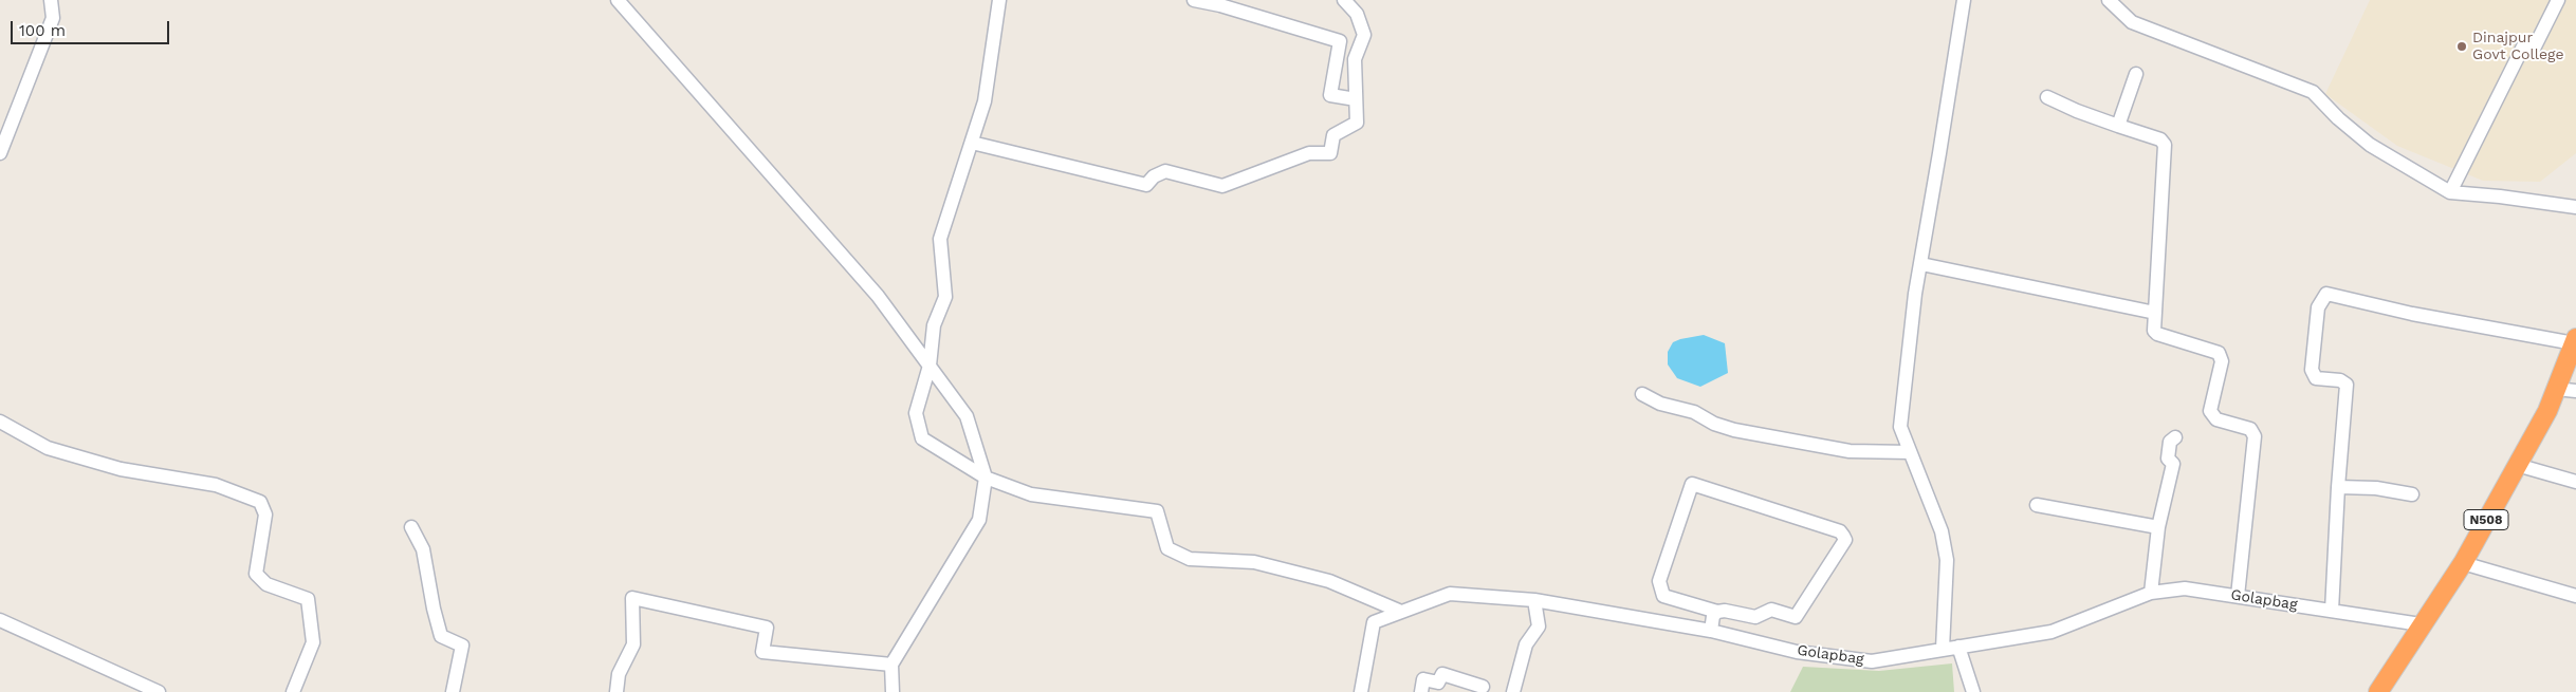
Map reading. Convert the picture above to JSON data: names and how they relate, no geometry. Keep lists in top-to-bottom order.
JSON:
{
  "streets": {
    "highway": ["N508"],
    "street": ["Golapbag"]
  },
  "crossings": [
    ["N508", "Golapbag"]
  ],
  "places": ["Dinajpur Govt College"],
  "scale_bar": "100 m"
}
